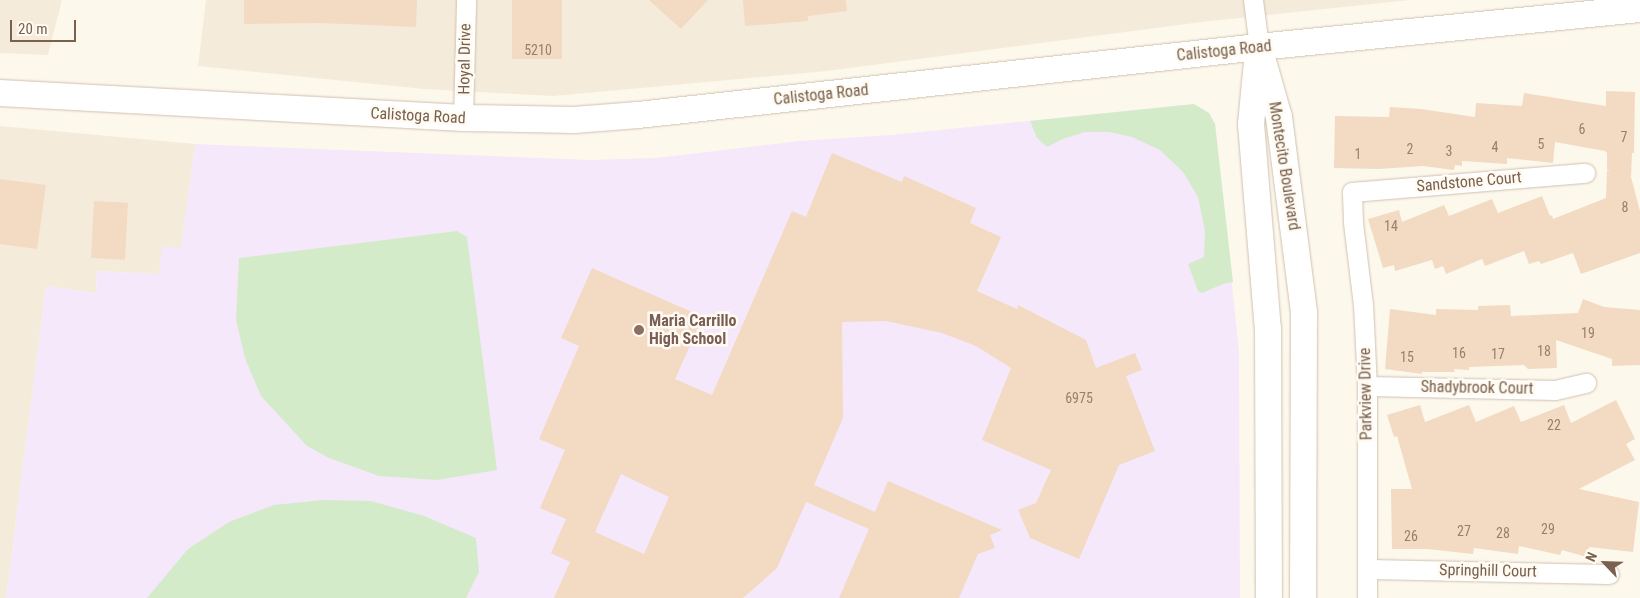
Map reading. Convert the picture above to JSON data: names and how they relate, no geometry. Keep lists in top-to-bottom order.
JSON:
{
  "streets": {
    "main road": ["Calistoga Road", "Montecito Boulevard"],
    "street": [
      "Hoyal Drive",
      "Sandstone Court",
      "Shadybrook Court",
      "Parkview Drive",
      "Springhill Court"
    ]
  },
  "crossings": [
    ["Calistoga Road", "Hoyal Drive"],
    ["Calistoga Road", "Montecito Boulevard"],
    ["Sandstone Court", "Parkview Drive"],
    ["Shadybrook Court", "Parkview Drive"],
    ["Parkview Drive", "Springhill Court"]
  ],
  "places": ["Maria Carrillo High School"],
  "house_numbers": [
    "5210",
    "6",
    "7",
    "5",
    "4",
    "2",
    "3",
    "1",
    "8",
    "14",
    "19",
    "18",
    "16",
    "17",
    "15",
    "6975",
    "22",
    "29",
    "27",
    "28",
    "26"
  ],
  "scale_bar": "20 m",
  "north": "top left"
}
